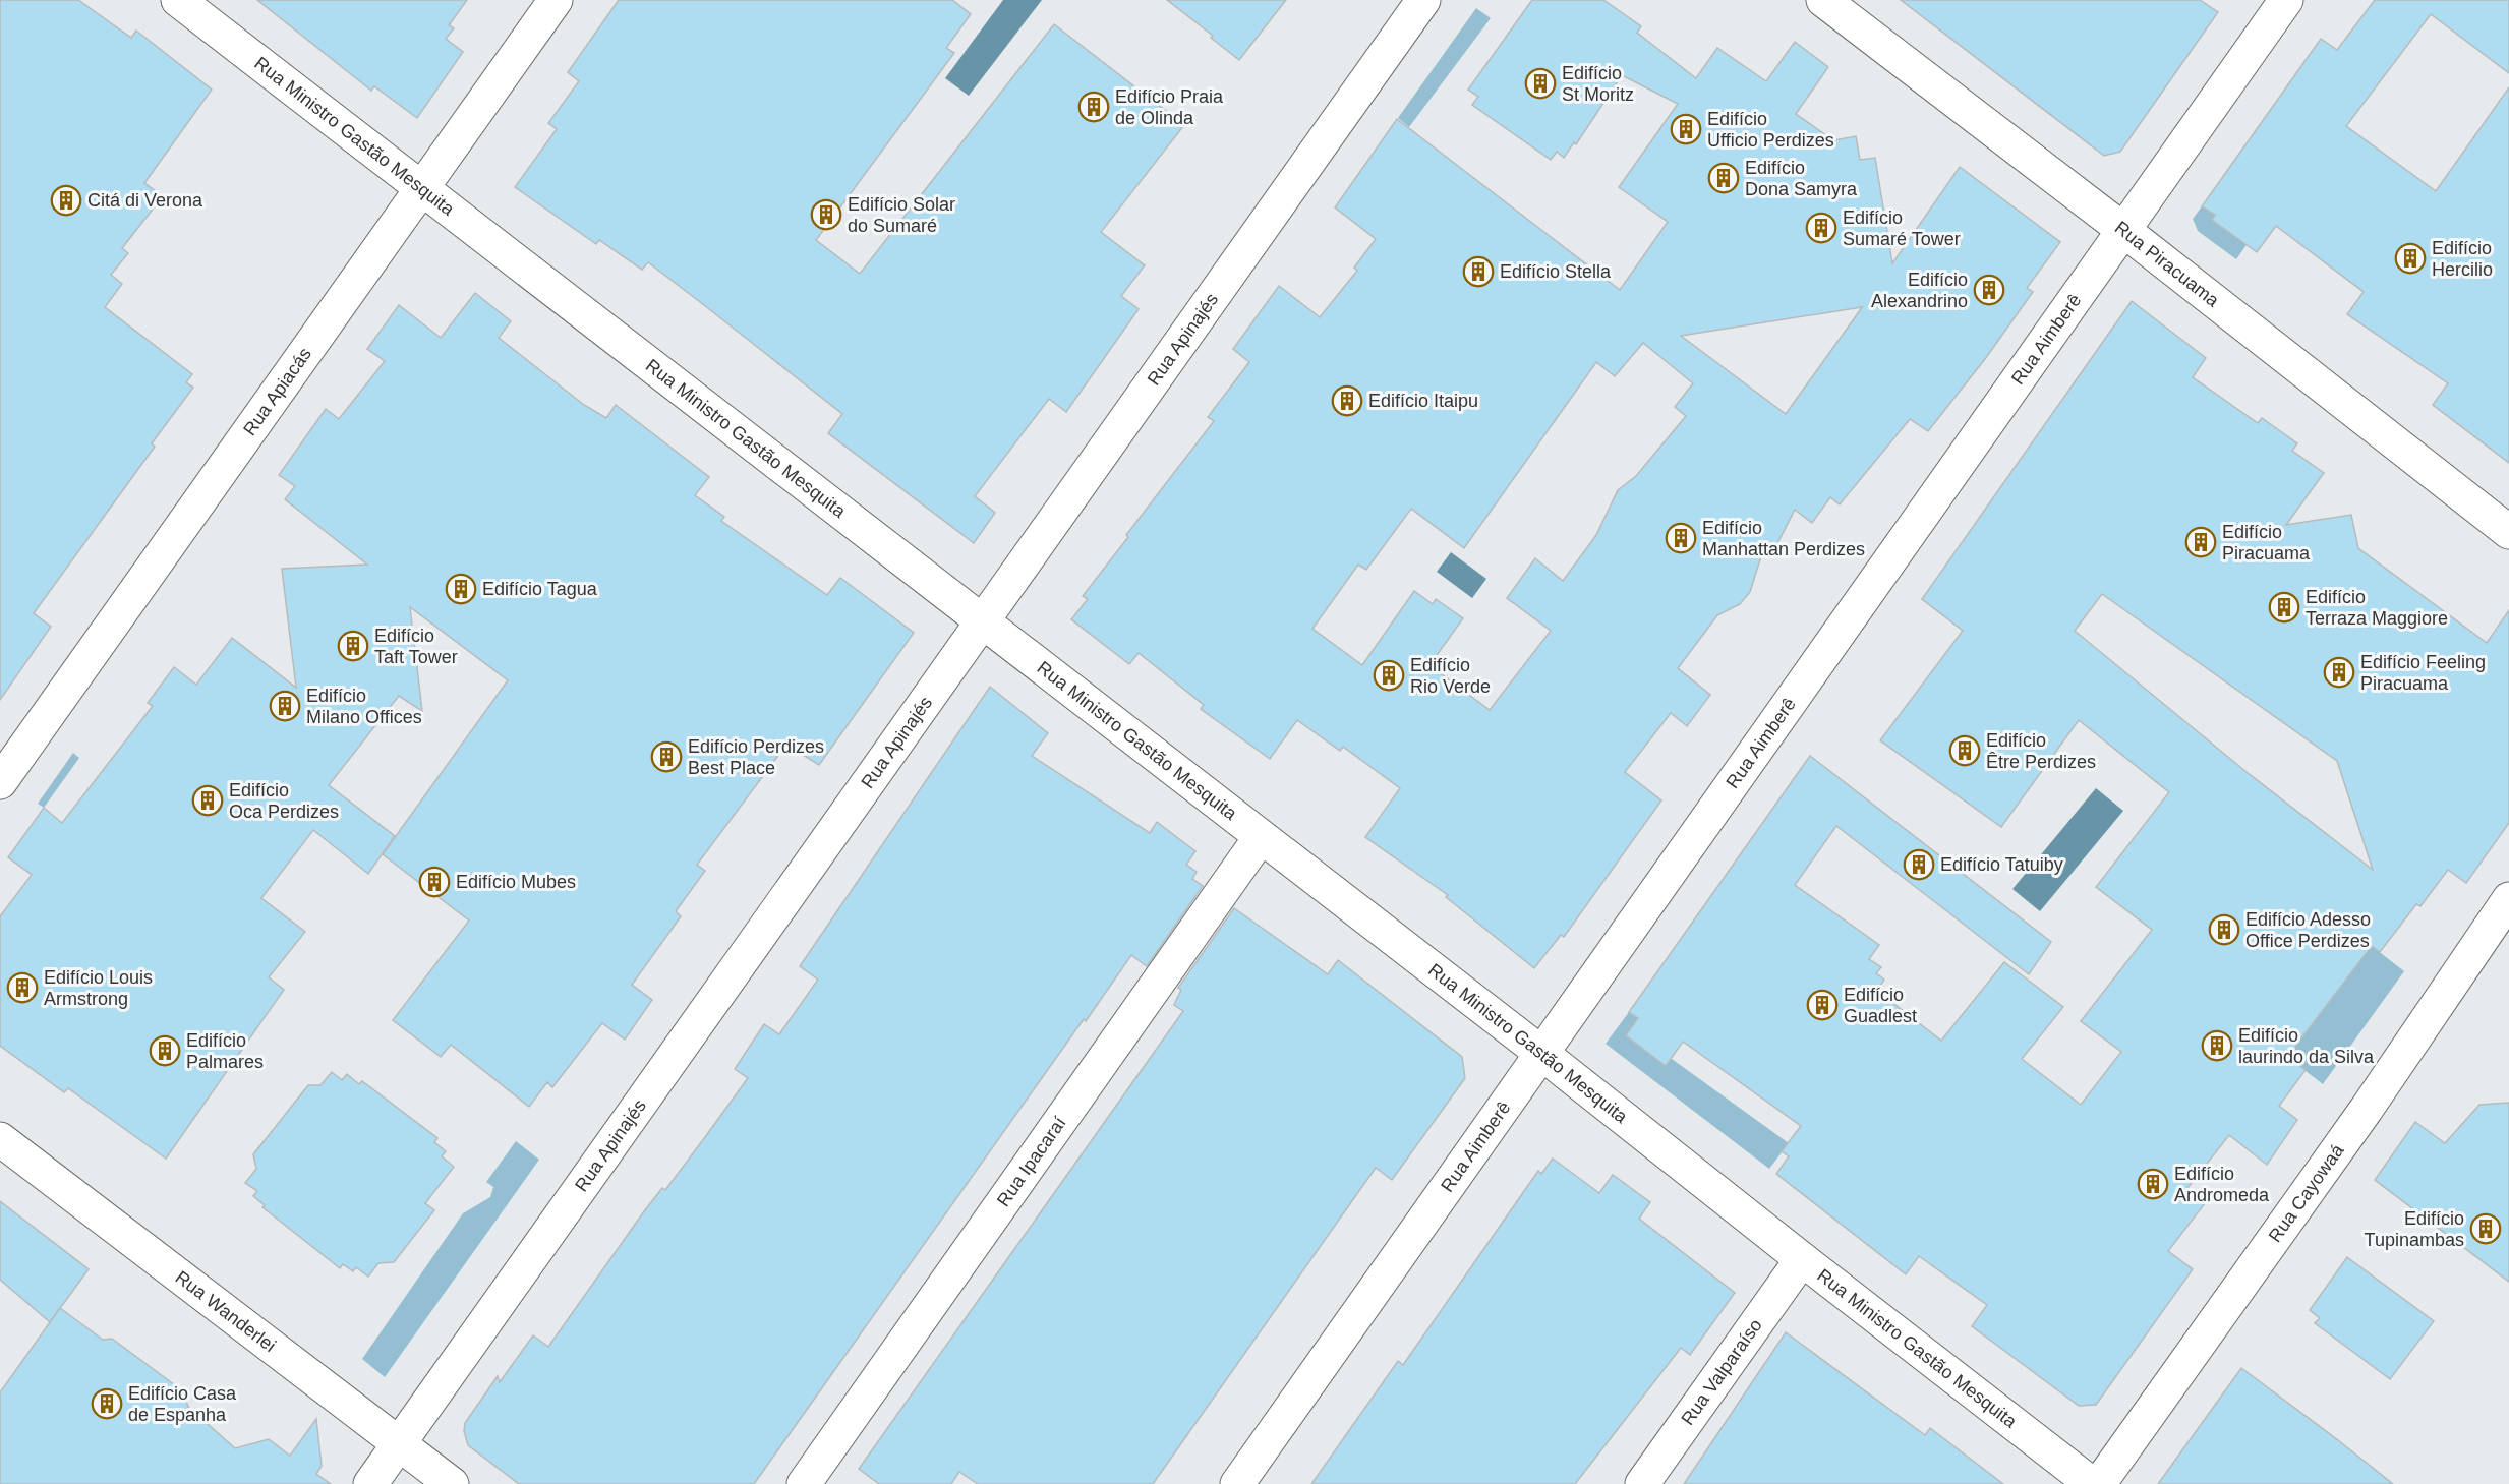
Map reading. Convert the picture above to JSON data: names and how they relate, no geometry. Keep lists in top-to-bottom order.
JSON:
{
  "streets": {
    "street": [
      "Rua Ministro Gastão Mesquita",
      "Rua Piracuama",
      "Rua Aimberê",
      "Rua Apinajés",
      "Rua Apiacás",
      "Rua Ipacaraí",
      "Rua Cayowaá",
      "Rua Wanderlei",
      "Rua Valparaíso"
    ]
  },
  "crossings": [
    ["Rua Ministro Gastão Mesquita", "Rua Aimberê"],
    ["Rua Ministro Gastão Mesquita", "Rua Apinajés"],
    ["Rua Ministro Gastão Mesquita", "Rua Apiacás"],
    ["Rua Ministro Gastão Mesquita", "Rua Ipacaraí"],
    ["Rua Ministro Gastão Mesquita", "Rua Valparaíso"],
    ["Rua Piracuama", "Rua Aimberê"],
    ["Rua Apinajés", "Rua Wanderlei"]
  ],
  "places": {
    "building": [
      "Edifício St Moritz",
      "Edifício Praia de Olinda",
      "Edifício Ufficio Perdizes",
      "Edifício Dona Samyra",
      "Citá di Verona",
      "Edifício Solar do Sumaré",
      "Edifício Sumaré Tower",
      "Edifício Hercilio",
      "Edifício Stella",
      "Edifício Alexandrino",
      "Edifício Itaipu",
      "Edifício Manhattan Perdizes",
      "Edifício Piracuama",
      "Edifício Tagua",
      "Edifício Terraza Maggiore",
      "Edifício Taft Tower",
      "Edifício Feeling Piracuama",
      "Edifício Rio Verde",
      "Edifício Milano Offices",
      "Edifício Être Perdizes",
      "Edifício Perdizes Best Place",
      "Edifício Oca Perdizes",
      "Edifício Tatuiby",
      "Edifício Mubes",
      "Edifício Adesso Office Perdizes",
      "Edifício Louis Armstrong",
      "Edifício Guadlest",
      "Edifício laurindo da Silva",
      "Edifício Palmares",
      "Edifício Andromeda",
      "Edifício Tupinambas",
      "Edifício Casa de Espanha"
    ]
  }
}
